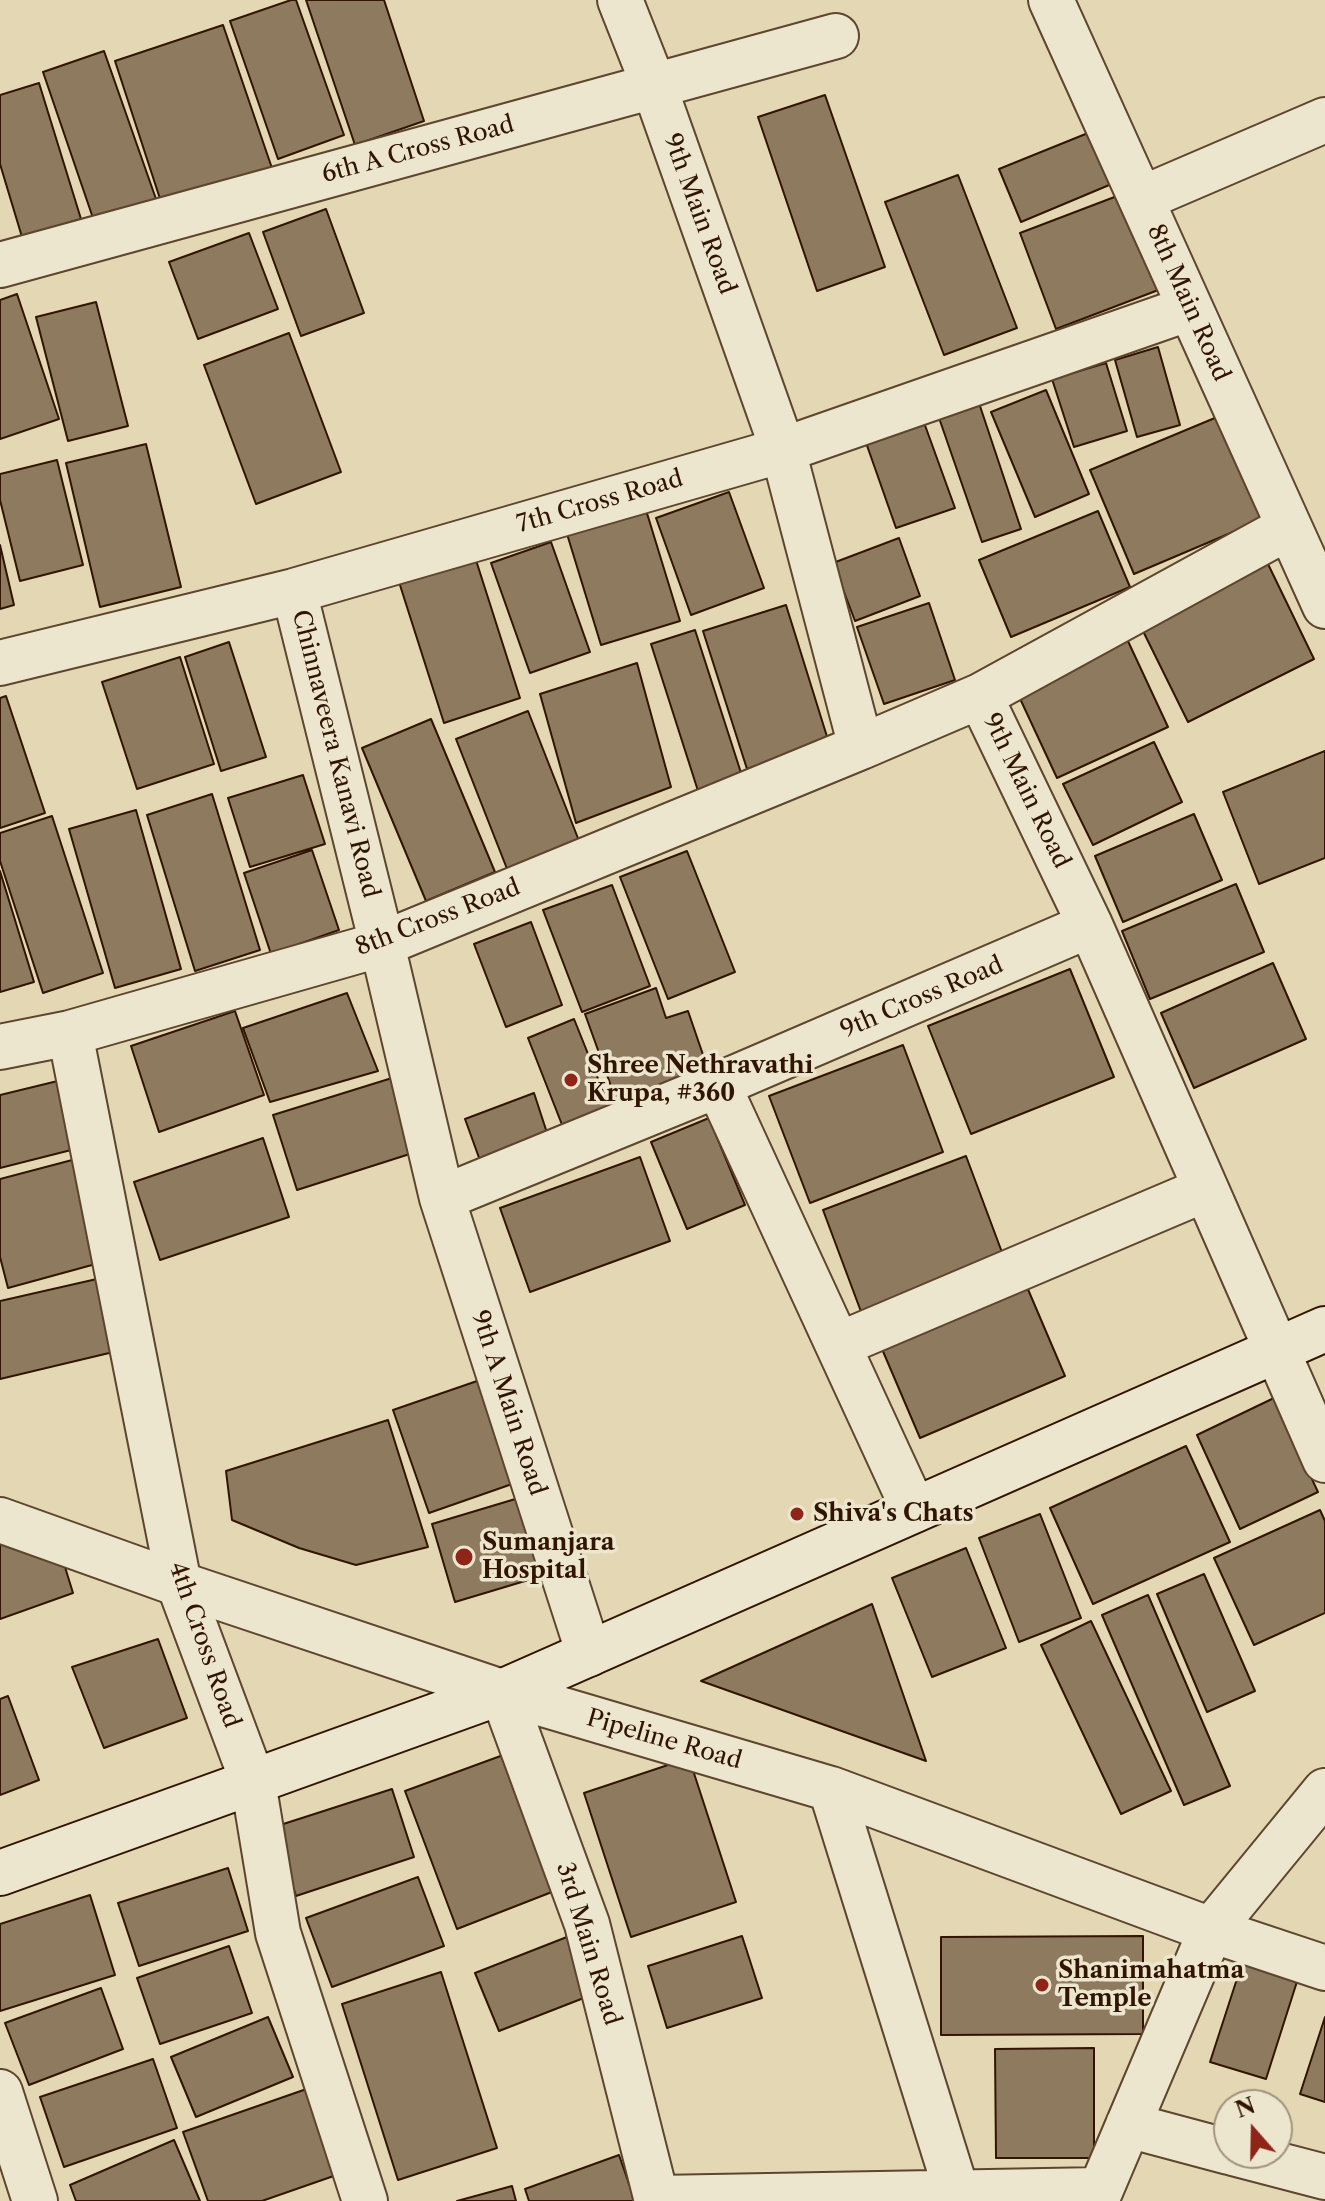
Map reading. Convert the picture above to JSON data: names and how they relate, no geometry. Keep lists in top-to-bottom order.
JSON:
{
  "streets": {
    "street": [
      "6th A Cross Road",
      "9th Main Road",
      "8th Main Road",
      "7th Cross Road",
      "Chinnaveera Kanavi Road",
      "8th Cross Road",
      "9th Cross Road",
      "9th A Main Road",
      "4th Cross Road",
      "Pipeline Road",
      "3rd Main Road"
    ]
  },
  "crossings": [
    ["6th A Cross Road", "9th Main Road"],
    ["9th Main Road", "7th Cross Road"],
    ["9th Main Road", "8th Cross Road"],
    ["9th Main Road", "9th Cross Road"],
    ["8th Main Road", "7th Cross Road"],
    ["7th Cross Road", "Chinnaveera Kanavi Road"],
    ["Chinnaveera Kanavi Road", "8th Cross Road"],
    ["Chinnaveera Kanavi Road", "9th Cross Road"],
    ["Chinnaveera Kanavi Road", "9th A Main Road"],
    ["8th Cross Road", "4th Cross Road"],
    ["9th Cross Road", "9th A Main Road"],
    ["4th Cross Road", "Pipeline Road"],
    ["Pipeline Road", "3rd Main Road"]
  ],
  "places": [
    "Shree Nethravathi Krupa, #360",
    "Shiva's Chats",
    "Sumanjara Hospital",
    "Shanimahatma Temple"
  ],
  "north": "top"
}
